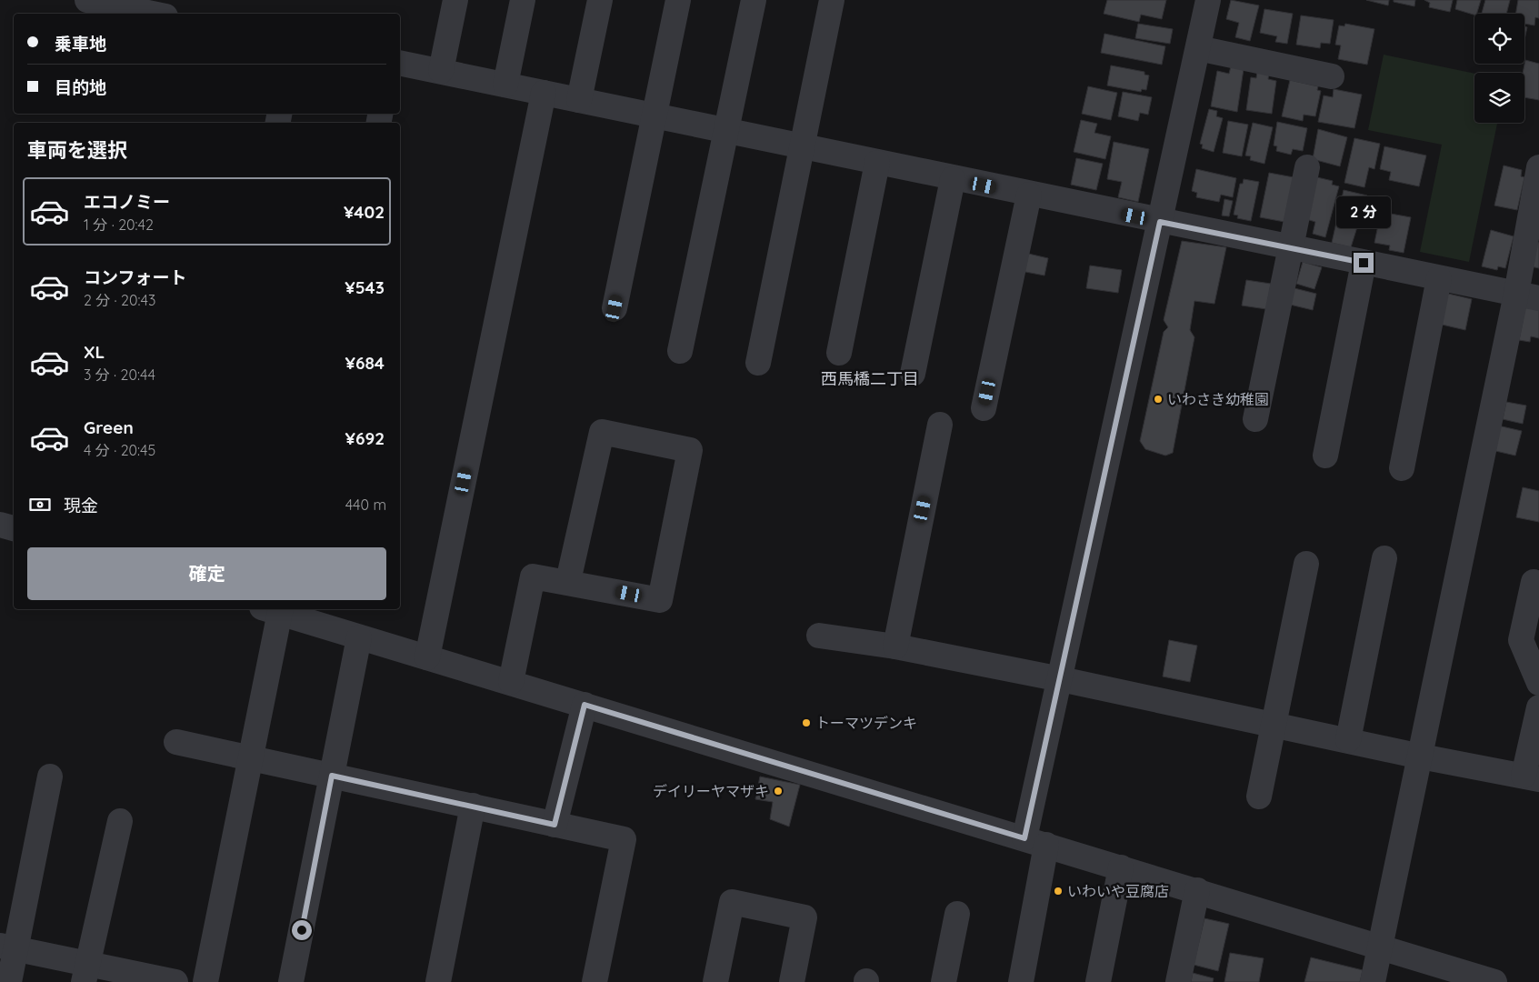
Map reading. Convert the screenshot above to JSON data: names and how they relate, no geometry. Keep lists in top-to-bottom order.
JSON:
{
  "districts": ["西馬橋二丁目"],
  "places": [
    "いわさき幼稚園",
    "トーマツデンキ",
    "デイリーヤマザキ",
    "いわいや豆腐店"
  ],
  "page": {
    "banner": ["乗車地", "目的地"],
    "heading": "車両を選択",
    "list": [
      {
        "name": "エコノミー",
        "note": "1 分 · 20:42",
        "value": "¥402"
      },
      {
        "name": "コンフォート",
        "note": "2 分 · 20:43",
        "value": "¥543"
      },
      {
        "name": "XL",
        "note": "3 分 · 20:44",
        "value": "¥684"
      },
      {
        "name": "Green",
        "note": "4 分 · 20:45",
        "value": "¥692"
      }
    ],
    "bubble": "2 分",
    "pay": ["現金", "440 m"],
    "buttons": "確定"
  }
}
